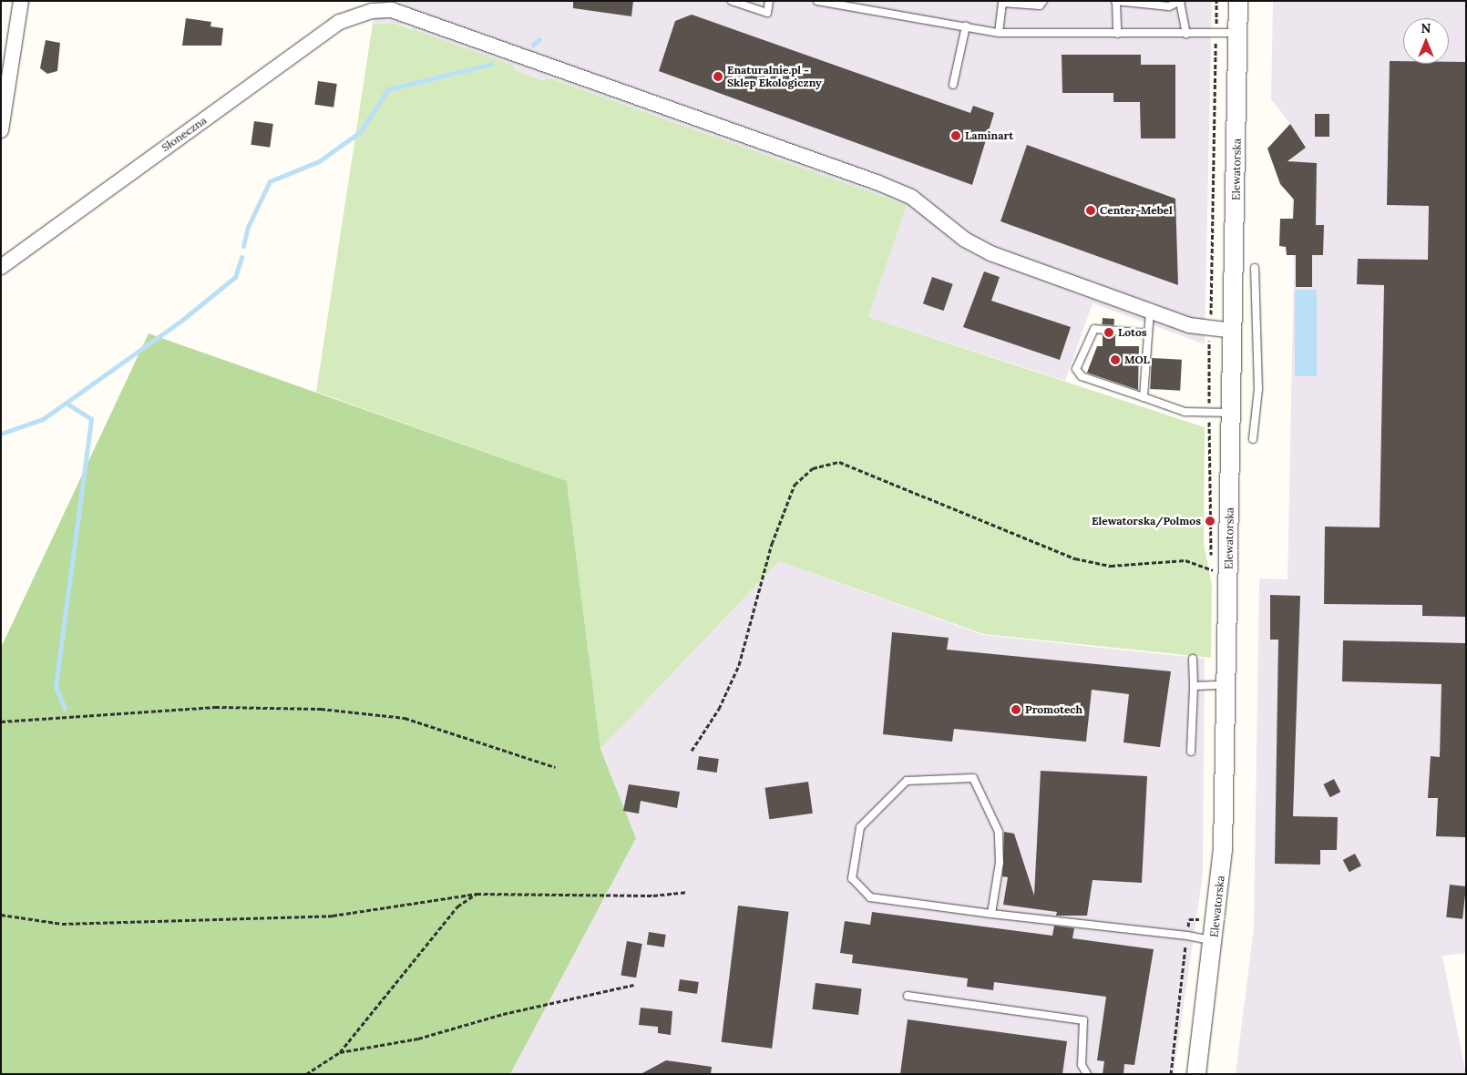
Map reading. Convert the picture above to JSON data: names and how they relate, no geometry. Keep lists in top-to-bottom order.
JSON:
{
  "streets": {
    "street": ["Słoneczna", "Elewatorska"]
  },
  "crossings": [
    ["Słoneczna", "Elewatorska"]
  ],
  "places": [
    "Enaturalnie.pl - Sklep Ekologiczny",
    "Laminart",
    "Center-Mebel",
    "Lotos",
    "MOL",
    "Elewatorska/Polmos",
    "Promotech"
  ],
  "north": "top"
}
